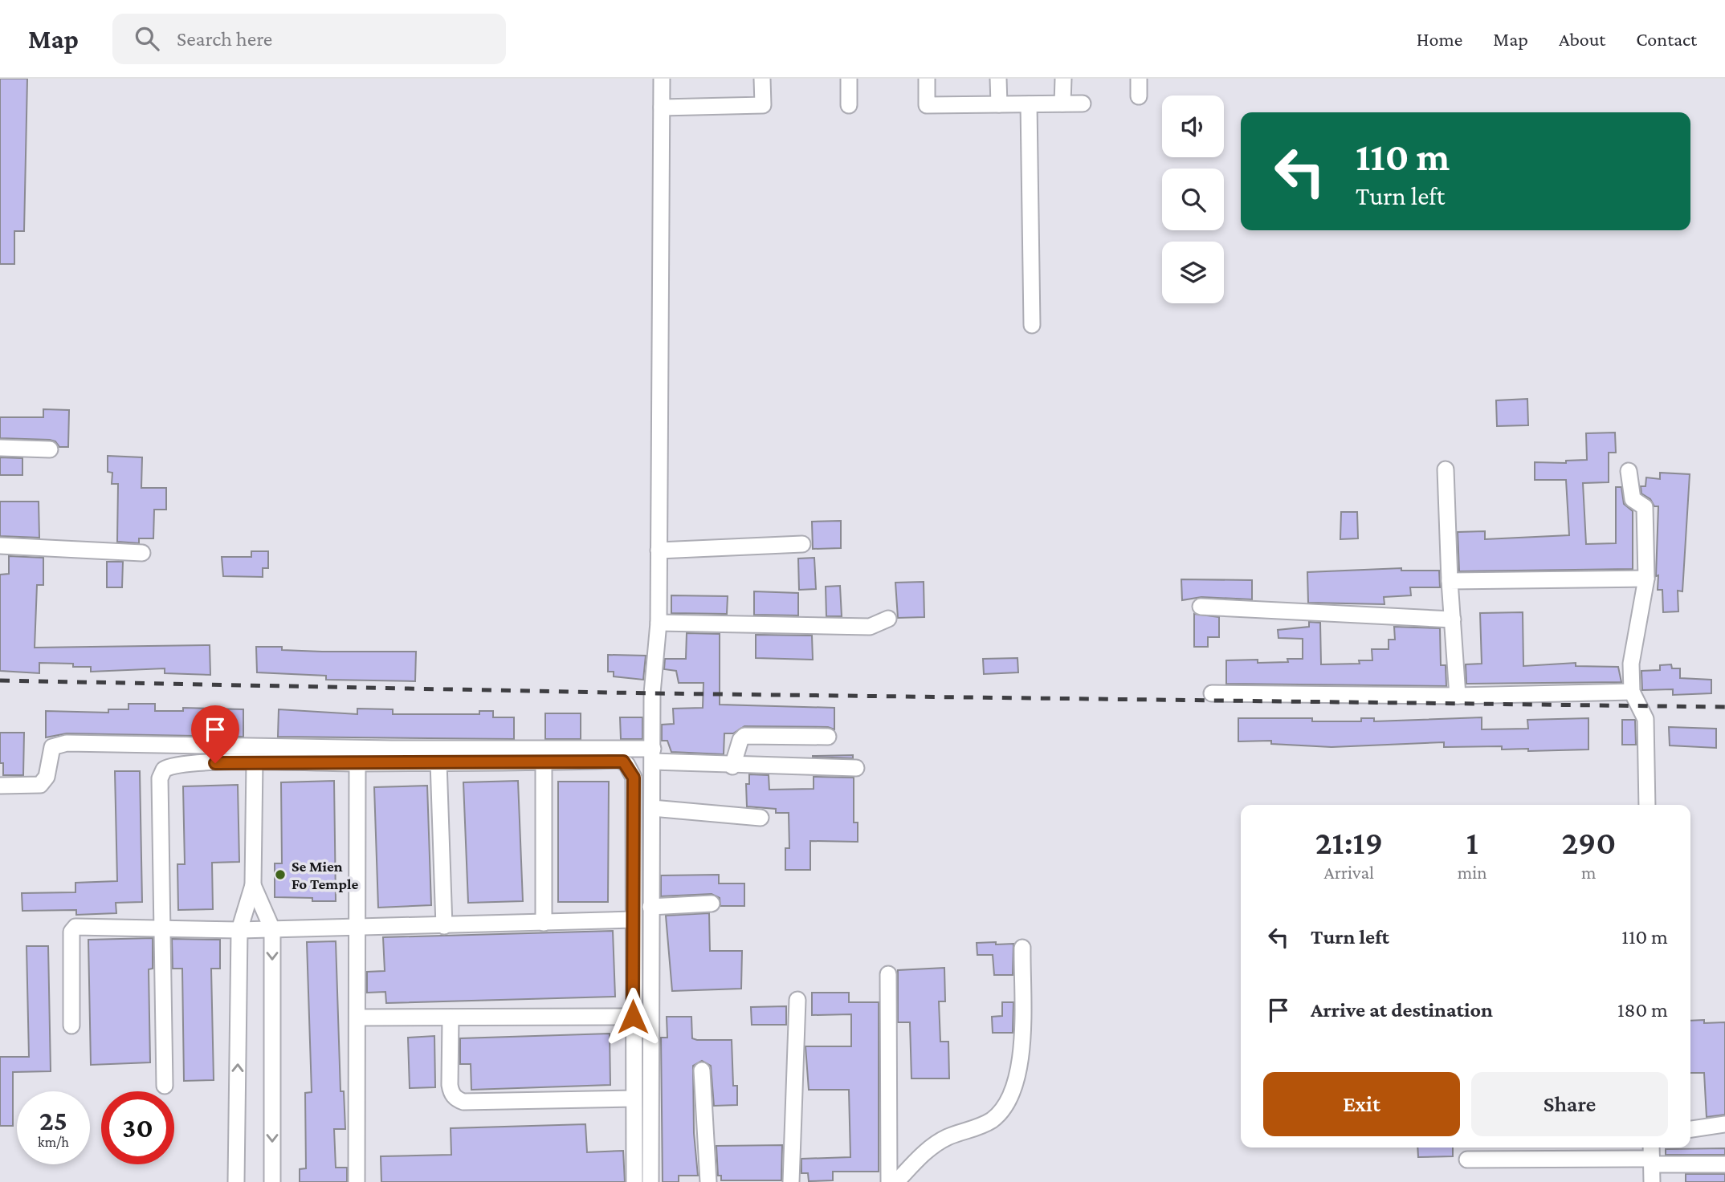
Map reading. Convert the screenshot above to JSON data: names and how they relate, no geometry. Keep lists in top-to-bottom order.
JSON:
{
  "places": ["Se Mien Fo Temple"],
  "page": {
    "header": "Map",
    "search": "Search here",
    "nav": [
      "Home",
      "Map",
      "About",
      "Contact"
    ],
    "turn": ["110 m", "Turn left"],
    "eta": [
      "21:19",
      "Arrival",
      "1",
      "min",
      "290",
      "m"
    ],
    "list": [
      {
        "name": "Turn left",
        "value": "110 m"
      },
      {
        "name": "Arrive at destination",
        "value": "180 m"
      }
    ],
    "buttons": ["Exit", "Share"],
    "speed": "25 km/h",
    "limit": "30"
  }
}
